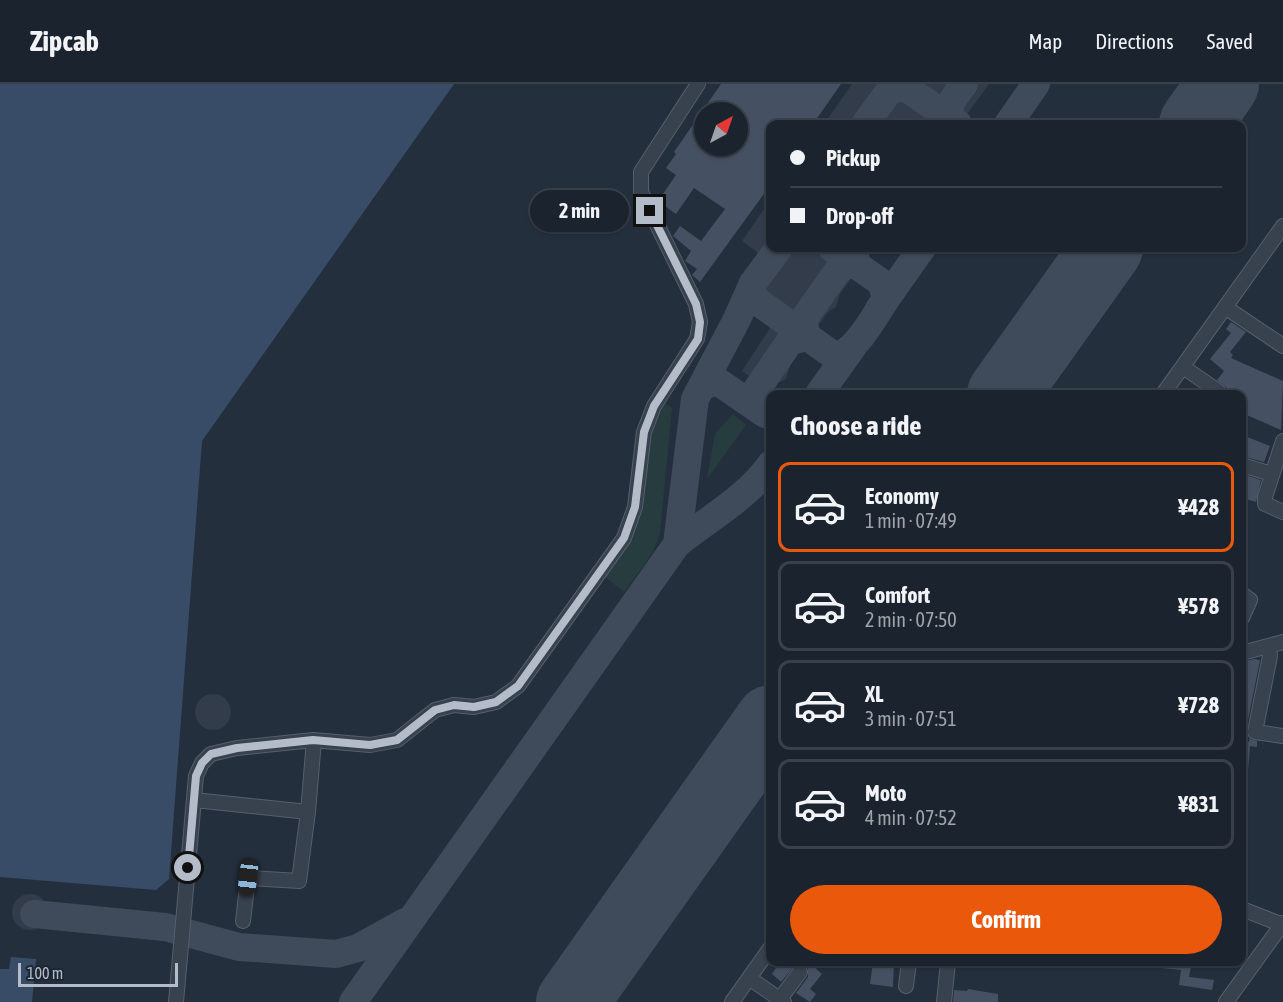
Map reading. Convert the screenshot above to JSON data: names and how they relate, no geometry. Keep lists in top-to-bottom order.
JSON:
{
  "scale_bar": "100 m",
  "north": "top right",
  "page": {
    "header": "Zipcab",
    "nav": ["Map", "Directions", "Saved"],
    "banner": ["Pickup", "Drop-off"],
    "bubble": "2 min",
    "heading": "Choose a ride",
    "list": [
      {
        "name": "Economy",
        "note": "1 min · 07:49",
        "value": "¥428"
      },
      {
        "name": "Comfort",
        "note": "2 min · 07:50",
        "value": "¥578"
      },
      {
        "name": "XL",
        "note": "3 min · 07:51",
        "value": "¥728"
      },
      {
        "name": "Moto",
        "note": "4 min · 07:52",
        "value": "¥831"
      }
    ],
    "buttons": "Confirm",
    "scale": "100 m"
  }
}
